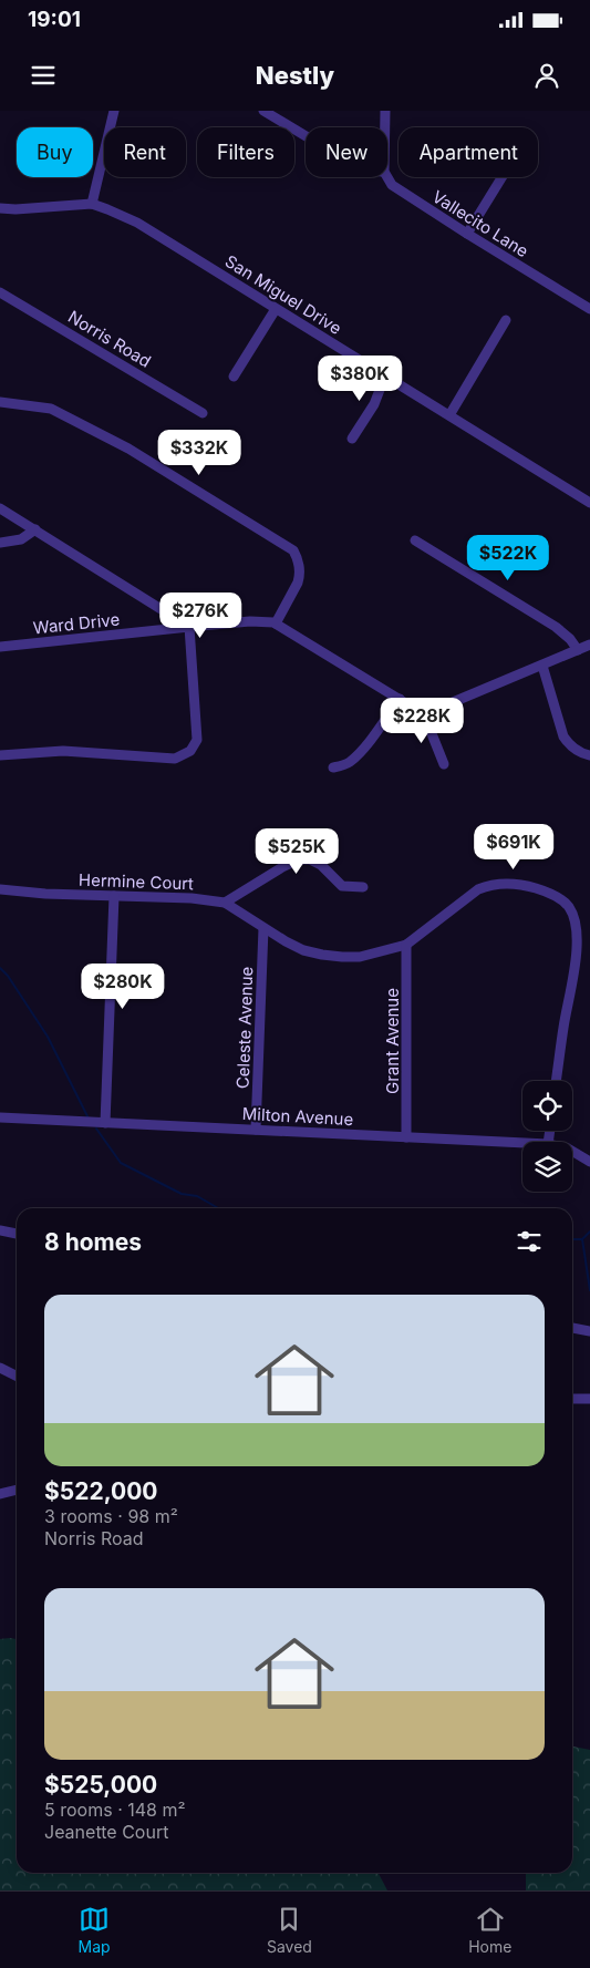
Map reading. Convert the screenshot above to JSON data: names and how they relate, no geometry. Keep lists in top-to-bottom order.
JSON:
{
  "streets": {
    "street": [
      "Vallecito Lane",
      "San Miguel Drive",
      "Norris Road",
      "Ward Drive",
      "Hermine Court",
      "Celeste Avenue",
      "Grant Avenue",
      "Milton Avenue"
    ]
  },
  "crossings": [
    ["Hermine Court", "Celeste Avenue"],
    ["Hermine Court", "Grant Avenue"],
    ["Celeste Avenue", "Milton Avenue"],
    ["Grant Avenue", "Milton Avenue"]
  ],
  "page": {
    "status": "19:01",
    "header": "Nestly",
    "chip": [
      "Buy",
      "Rent",
      "Filters",
      "New",
      "Apartment"
    ],
    "price": [
      "$380K",
      "$332K",
      "$522K",
      "$276K",
      "$228K",
      "$691K",
      "$525K",
      "$280K"
    ],
    "heading": "8 homes",
    "list": [
      {
        "name": "$522,000",
        "note": "3 rooms · 98 m² · Norris Road"
      },
      {
        "name": "$525,000",
        "note": "5 rooms · 148 m² · Jeanette Court"
      }
    ],
    "tabs": ["Map", "Saved", "Home"]
  }
}
